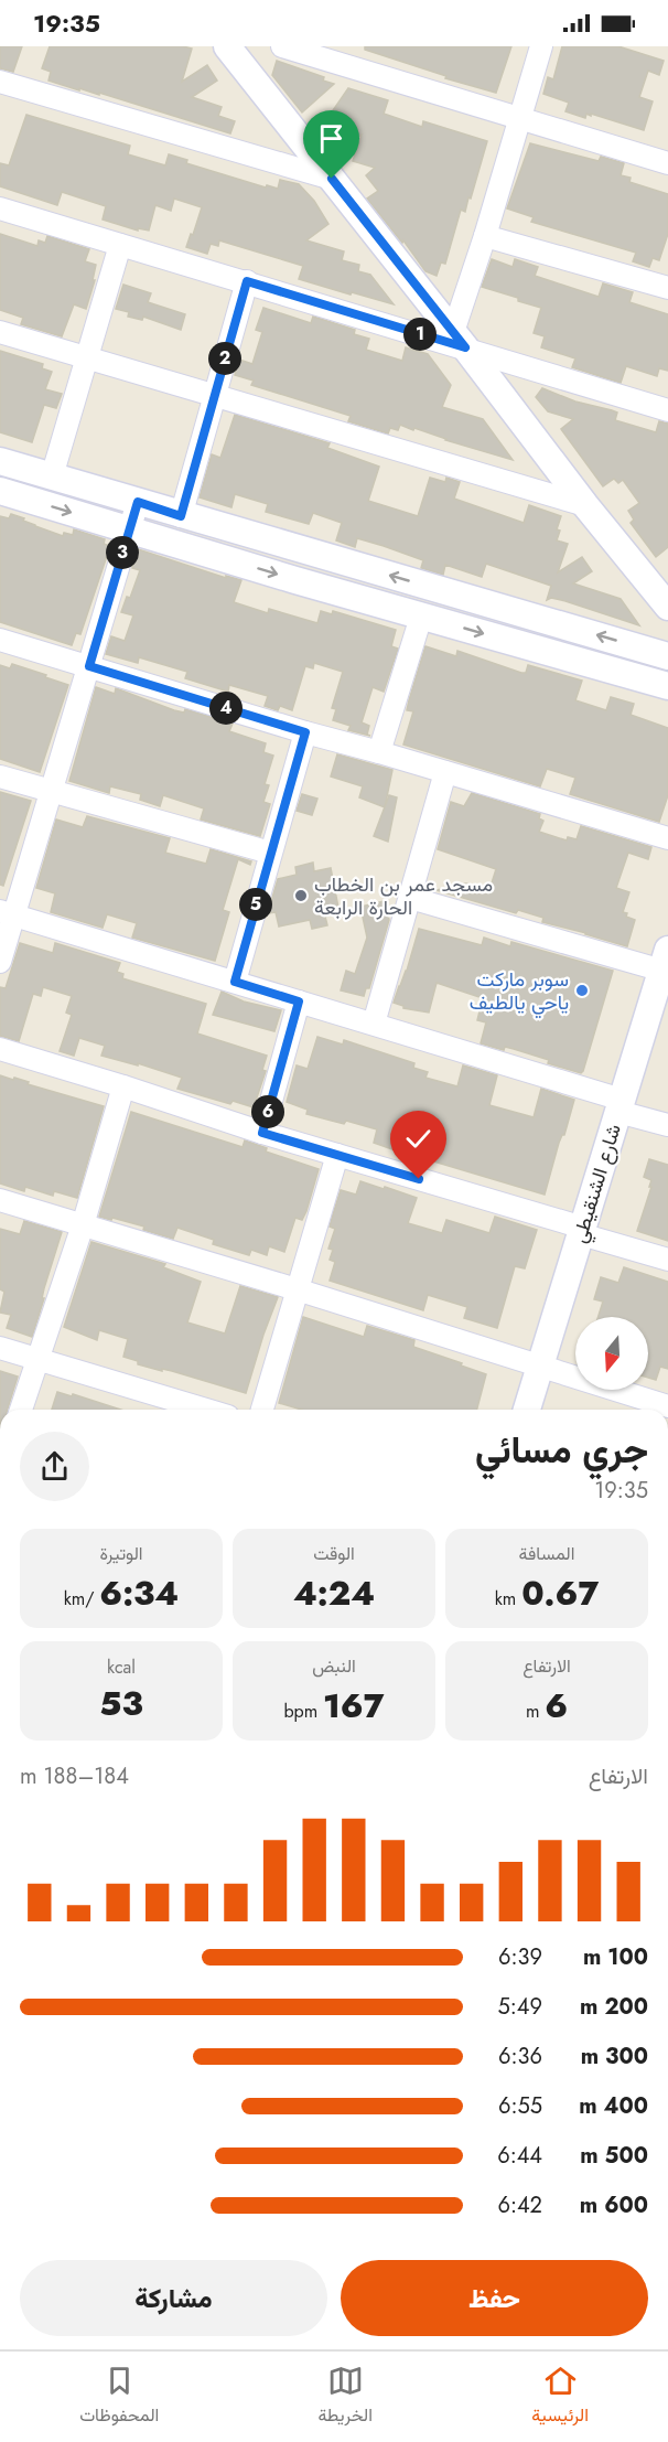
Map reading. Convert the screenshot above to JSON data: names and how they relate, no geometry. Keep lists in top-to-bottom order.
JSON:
{
  "streets": {
    "street": ["شارع الشنقيطي"]
  },
  "places": ["مسجد عمر بن الخطاب الحارة الرابعة", "سوبر ماركت ياحي يالطيف"],
  "north": "bottom",
  "page": {
    "status": "19:35",
    "pins": [
      "1",
      "2",
      "3",
      "4",
      "5",
      "6"
    ],
    "heading": ["جري مسائي", "19:35"],
    "stats": [
      ["المسافة", "0.67 km"],
      ["الوقت", "4:24"],
      ["الوتيرة", "6:34 /km"],
      ["الارتفاع", "6 m"],
      ["النبض", "167 bpm"],
      ["kcal", "53"]
    ],
    "chart": ["الارتفاع", "184–188 m"],
    "list": [
      {
        "name": "100 m",
        "note": "6:39"
      },
      {
        "name": "200 m",
        "note": "5:49"
      },
      {
        "name": "300 m",
        "note": "6:36"
      },
      {
        "name": "400 m",
        "note": "6:55"
      },
      {
        "name": "500 m",
        "note": "6:44"
      },
      {
        "name": "600 m",
        "note": "6:42"
      }
    ],
    "buttons": ["حفظ", "مشاركة"],
    "tabs": ["الرئيسية", "الخريطة", "المحفوظات"]
  }
}
